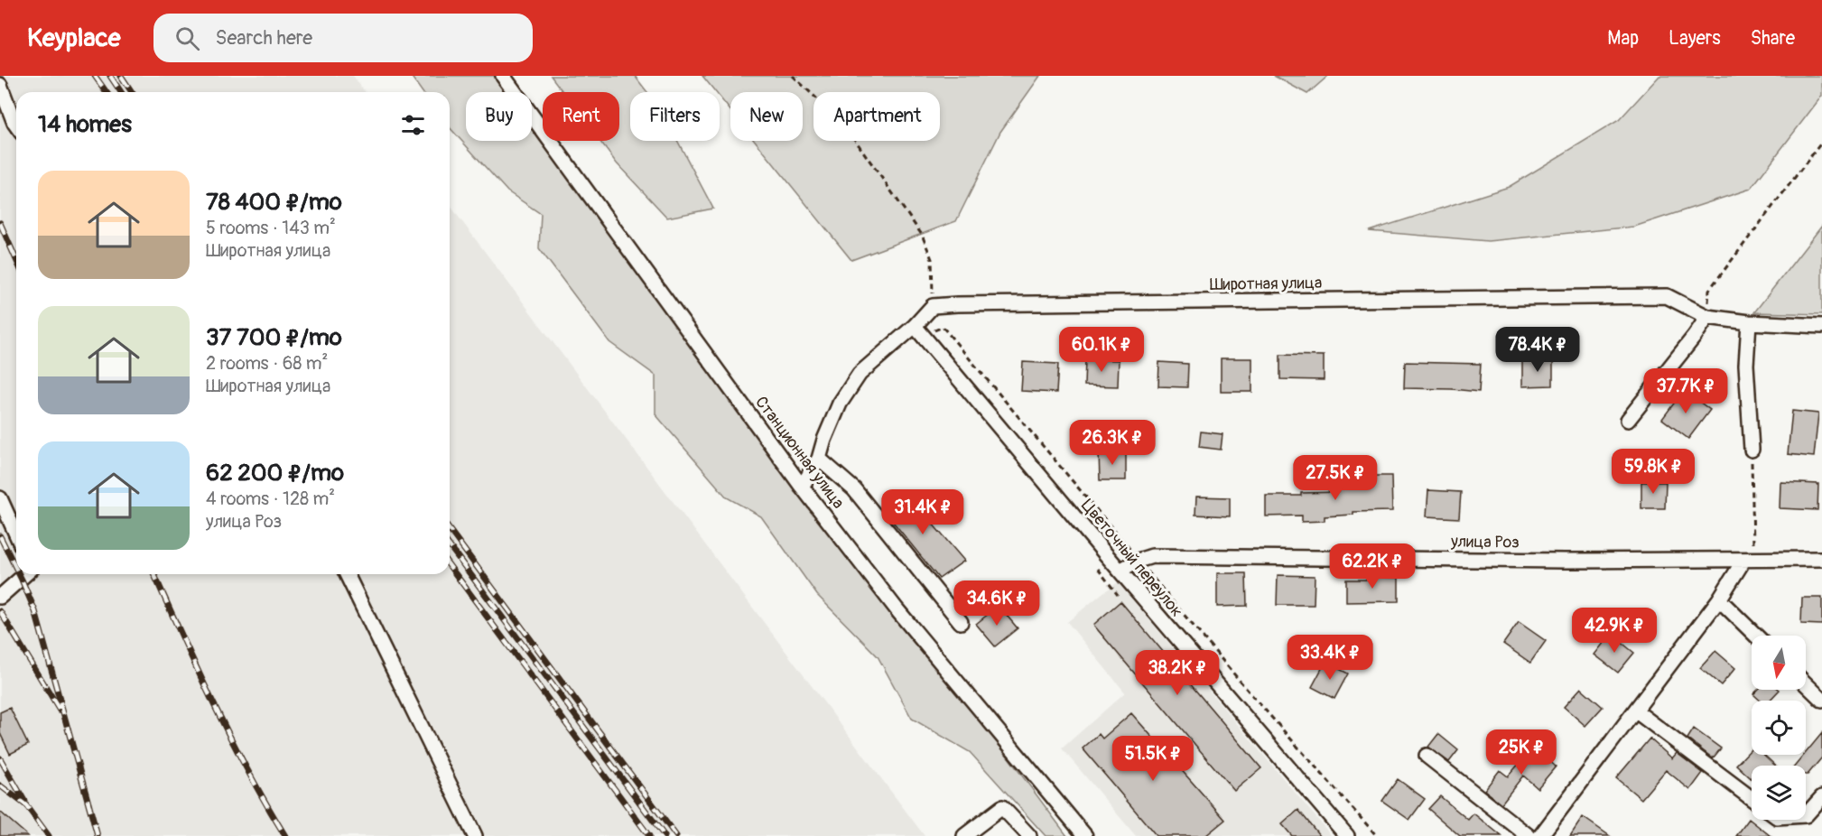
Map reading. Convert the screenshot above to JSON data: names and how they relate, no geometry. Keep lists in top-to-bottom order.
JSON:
{
  "streets": {
    "street": [
      "Широтная улица",
      "Станционная улица",
      "улица Роз",
      "Цветочный переулок"
    ]
  },
  "crossings": [
    ["улица Роз", "Цветочный переулок"]
  ],
  "north": "bottom",
  "page": {
    "header": "Keyplace",
    "search": "Search here",
    "nav": ["Map", "Layers", "Share"],
    "chip": [
      "Buy",
      "Rent",
      "Filters",
      "New",
      "Apartment"
    ],
    "heading": "14 homes",
    "list": [
      {
        "name": "78 400 ₽/mo",
        "note": "5 rooms · 143 m² · Широтная улица"
      },
      {
        "name": "37 700 ₽/mo",
        "note": "2 rooms · 68 m² · Широтная улица"
      },
      {
        "name": "62 200 ₽/mo",
        "note": "4 rooms · 128 m² · улица Роз"
      }
    ],
    "price": [
      "60.1K ₽",
      "78.4K ₽",
      "37.7K ₽",
      "26.3K ₽",
      "59.8K ₽",
      "27.5K ₽",
      "31.4K ₽",
      "62.2K ₽",
      "34.6K ₽",
      "42.9K ₽",
      "33.4K ₽",
      "38.2K ₽",
      "25K ₽",
      "51.5K ₽"
    ]
  }
}
